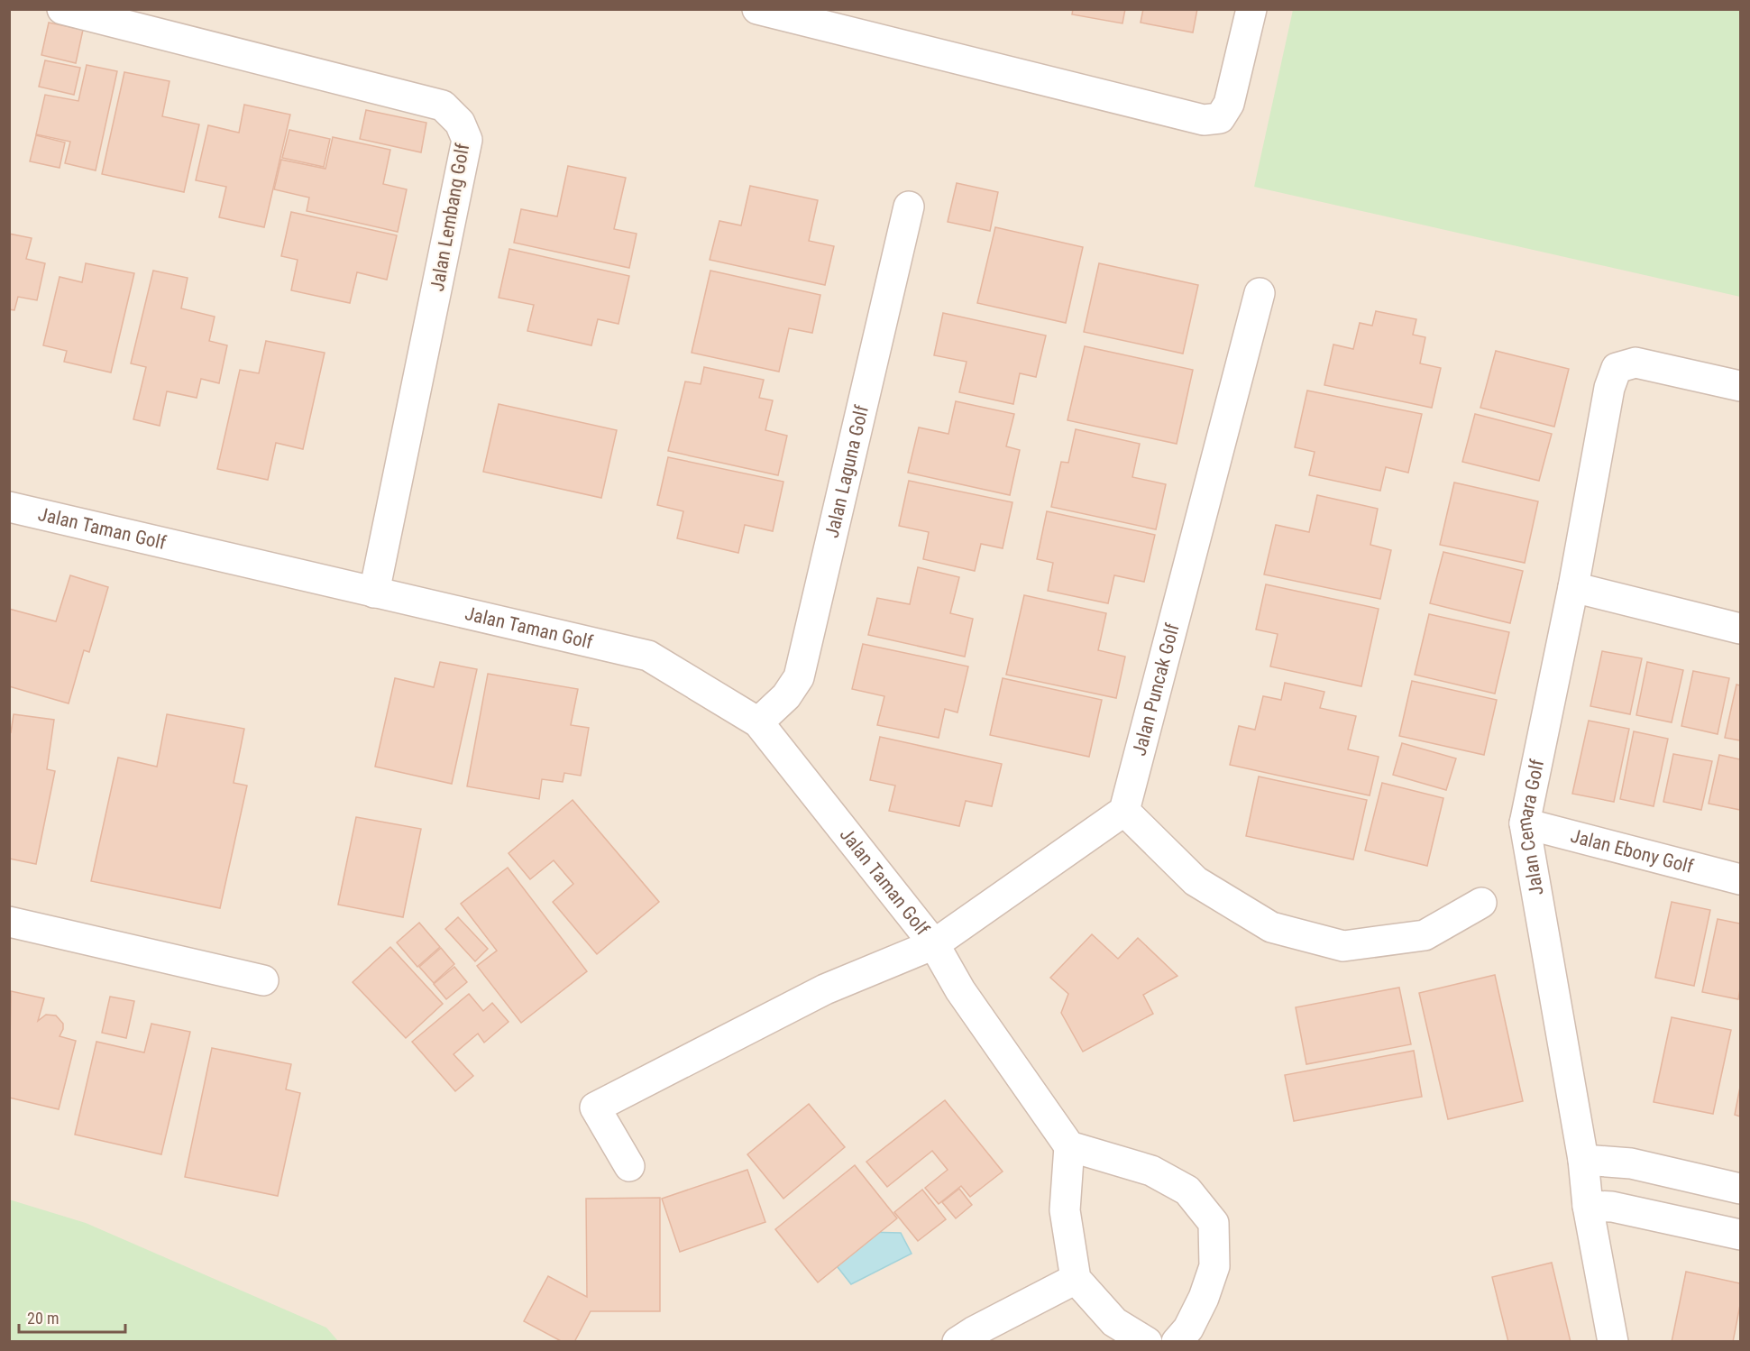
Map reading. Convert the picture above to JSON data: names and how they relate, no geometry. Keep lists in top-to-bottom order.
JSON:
{
  "streets": {
    "street": [
      "Jalan Lembang Golf",
      "Jalan Laguna Golf",
      "Jalan Taman Golf",
      "Jalan Puncak Golf",
      "Jalan Cemara Golf",
      "Jalan Ebony Golf"
    ]
  },
  "crossings": [
    ["Jalan Lembang Golf", "Jalan Taman Golf"],
    ["Jalan Laguna Golf", "Jalan Taman Golf"],
    ["Jalan Cemara Golf", "Jalan Ebony Golf"]
  ],
  "scale_bar": "20 m"
}
